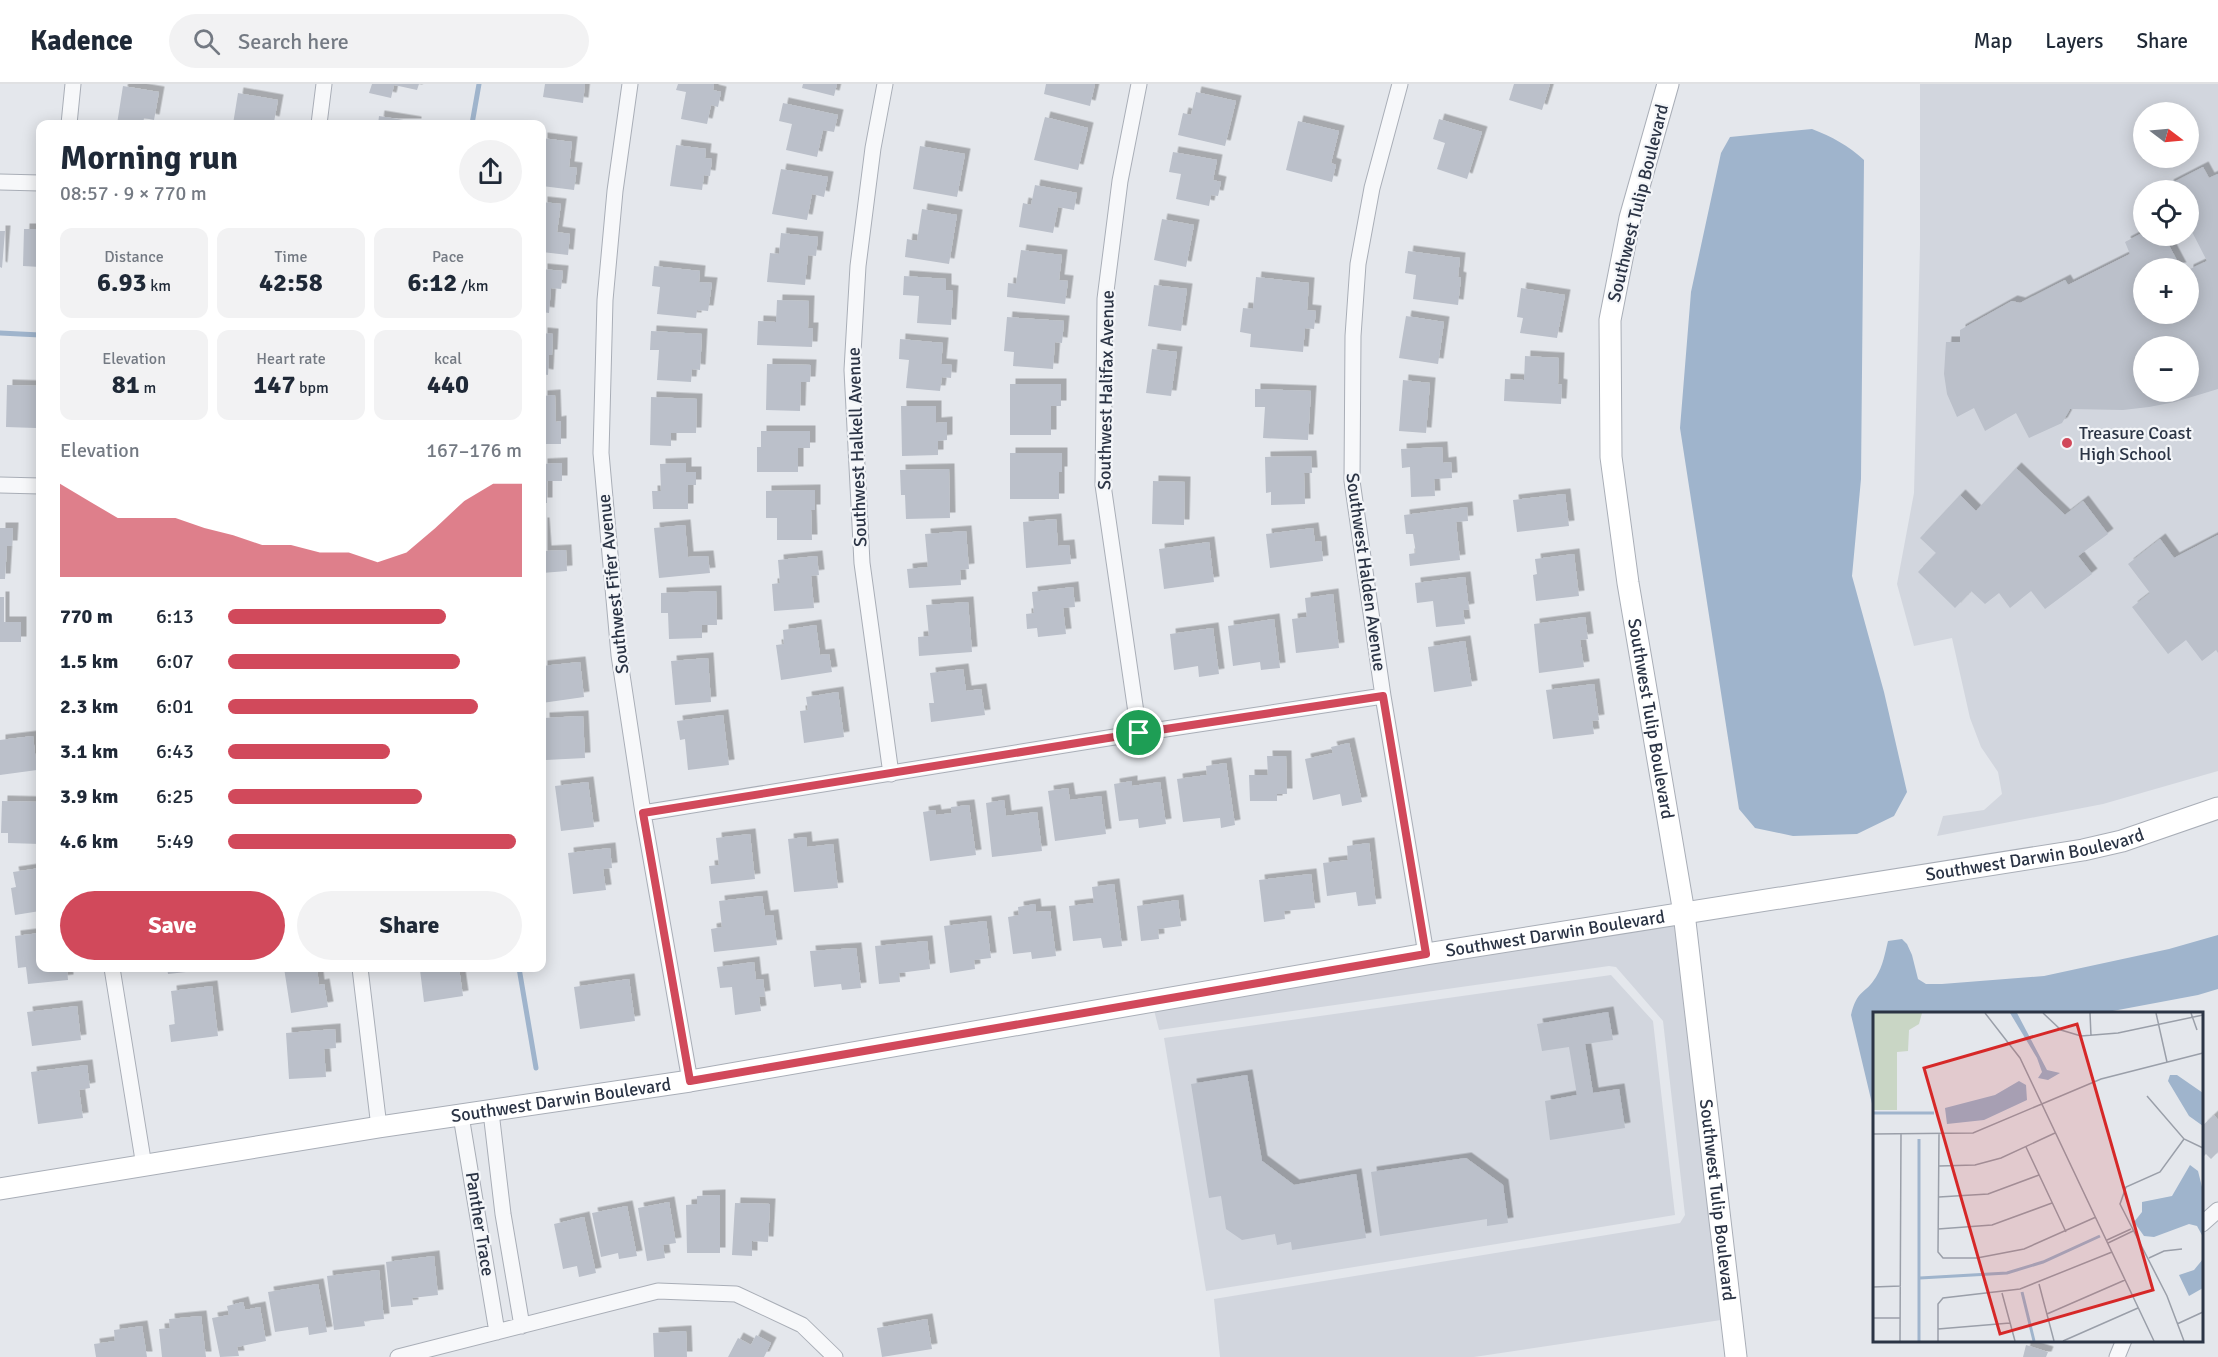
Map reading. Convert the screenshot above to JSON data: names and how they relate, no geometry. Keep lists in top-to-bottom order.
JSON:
{
  "streets": {
    "street": [
      "Southwest Tulip Boulevard",
      "Southwest Halifax Avenue",
      "Southwest Halkell Avenue",
      "Southwest Halden Avenue",
      "Southwest Fifer Avenue",
      "Southwest Darwin Boulevard",
      "Panther Trace"
    ]
  },
  "crossings": [
    ["Southwest Tulip Boulevard", "Southwest Darwin Boulevard"],
    ["Southwest Halden Avenue", "Southwest Darwin Boulevard"],
    ["Southwest Fifer Avenue", "Southwest Darwin Boulevard"],
    ["Southwest Darwin Boulevard", "Panther Trace"]
  ],
  "places": ["Treasure Coast High School"],
  "north": "right",
  "page": {
    "header": "Kadence",
    "search": "Search here",
    "nav": ["Map", "Layers", "Share"],
    "map_buttons": ["+", "−"],
    "heading": ["Morning run", "08:57 · 9 × 770 m"],
    "stats": [
      ["Distance", "6.93 km"],
      ["Time", "42:58"],
      ["Pace", "6:12 /km"],
      ["Elevation", "81 m"],
      ["Heart rate", "147 bpm"],
      ["kcal", "440"]
    ],
    "chart": ["Elevation", "167–176 m"],
    "list": [
      {
        "name": "770 m",
        "note": "6:13"
      },
      {
        "name": "1.5 km",
        "note": "6:07"
      },
      {
        "name": "2.3 km",
        "note": "6:01"
      },
      {
        "name": "3.1 km",
        "note": "6:43"
      },
      {
        "name": "3.9 km",
        "note": "6:25"
      },
      {
        "name": "4.6 km",
        "note": "5:49"
      }
    ],
    "buttons": ["Save", "Share"]
  }
}
